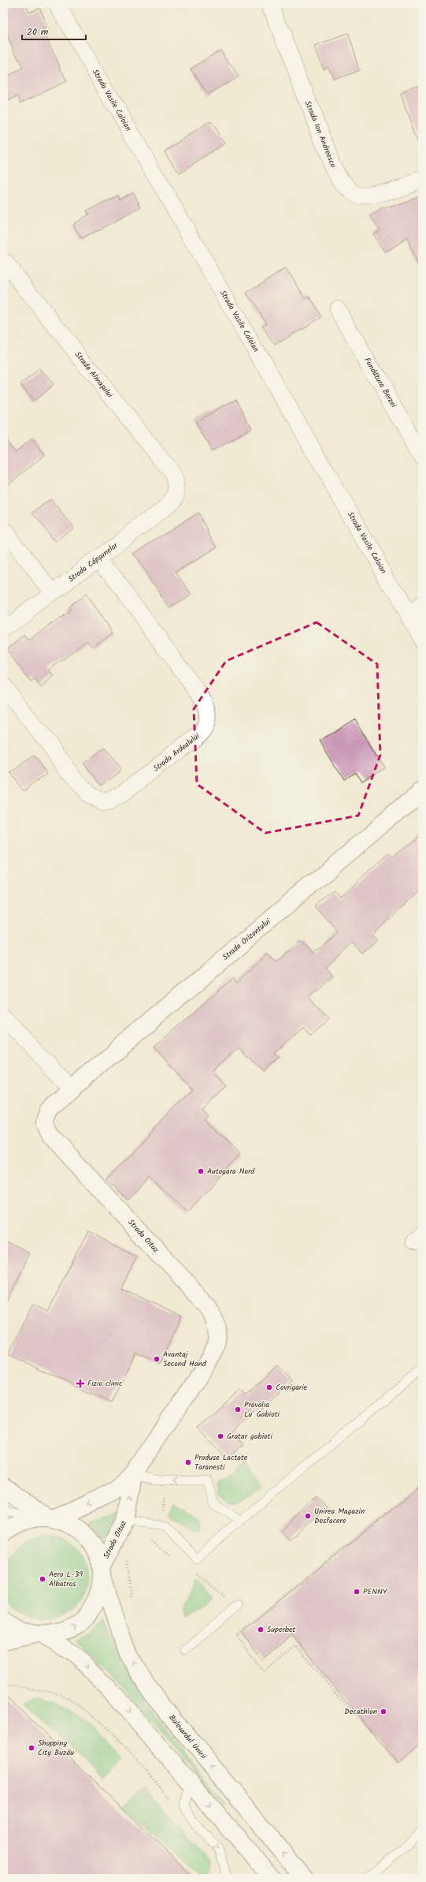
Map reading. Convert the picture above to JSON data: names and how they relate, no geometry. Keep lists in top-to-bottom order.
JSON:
{
  "streets": {
    "street": [
      "Strada Vasile Caloian",
      "Strada Ion Andreescu",
      "Strada Almașului",
      "Fundătura Berzei",
      "Strada Căpșunelor",
      "Strada Ardealului",
      "Strada Orizontului",
      "Strada Oituz",
      "Bulevardul Unirii"
    ]
  },
  "crossings": [
    ["Strada Almașului", "Strada Căpșunelor"],
    ["Strada Căpșunelor", "Strada Ardealului"],
    ["Strada Orizontului", "Strada Oituz"],
    ["Strada Oituz", "Bulevardul Unirii"]
  ],
  "places": {
    "other": [
      "Autogara Nord",
      "Avantaj Second Hand",
      "Covrigarie",
      "Pravalia Lu' Gabioti",
      "Gratar gabioti",
      "Produse Lactate Taranesti",
      "Unirea Magazin Desfacere",
      "Aero L-39 Albatros",
      "PENNY",
      "Superbet",
      "Decathlon",
      "Shopping City Buzău"
    ],
    "health": ["Fizio clinic"]
  },
  "scale_bar": "20 m"
}
